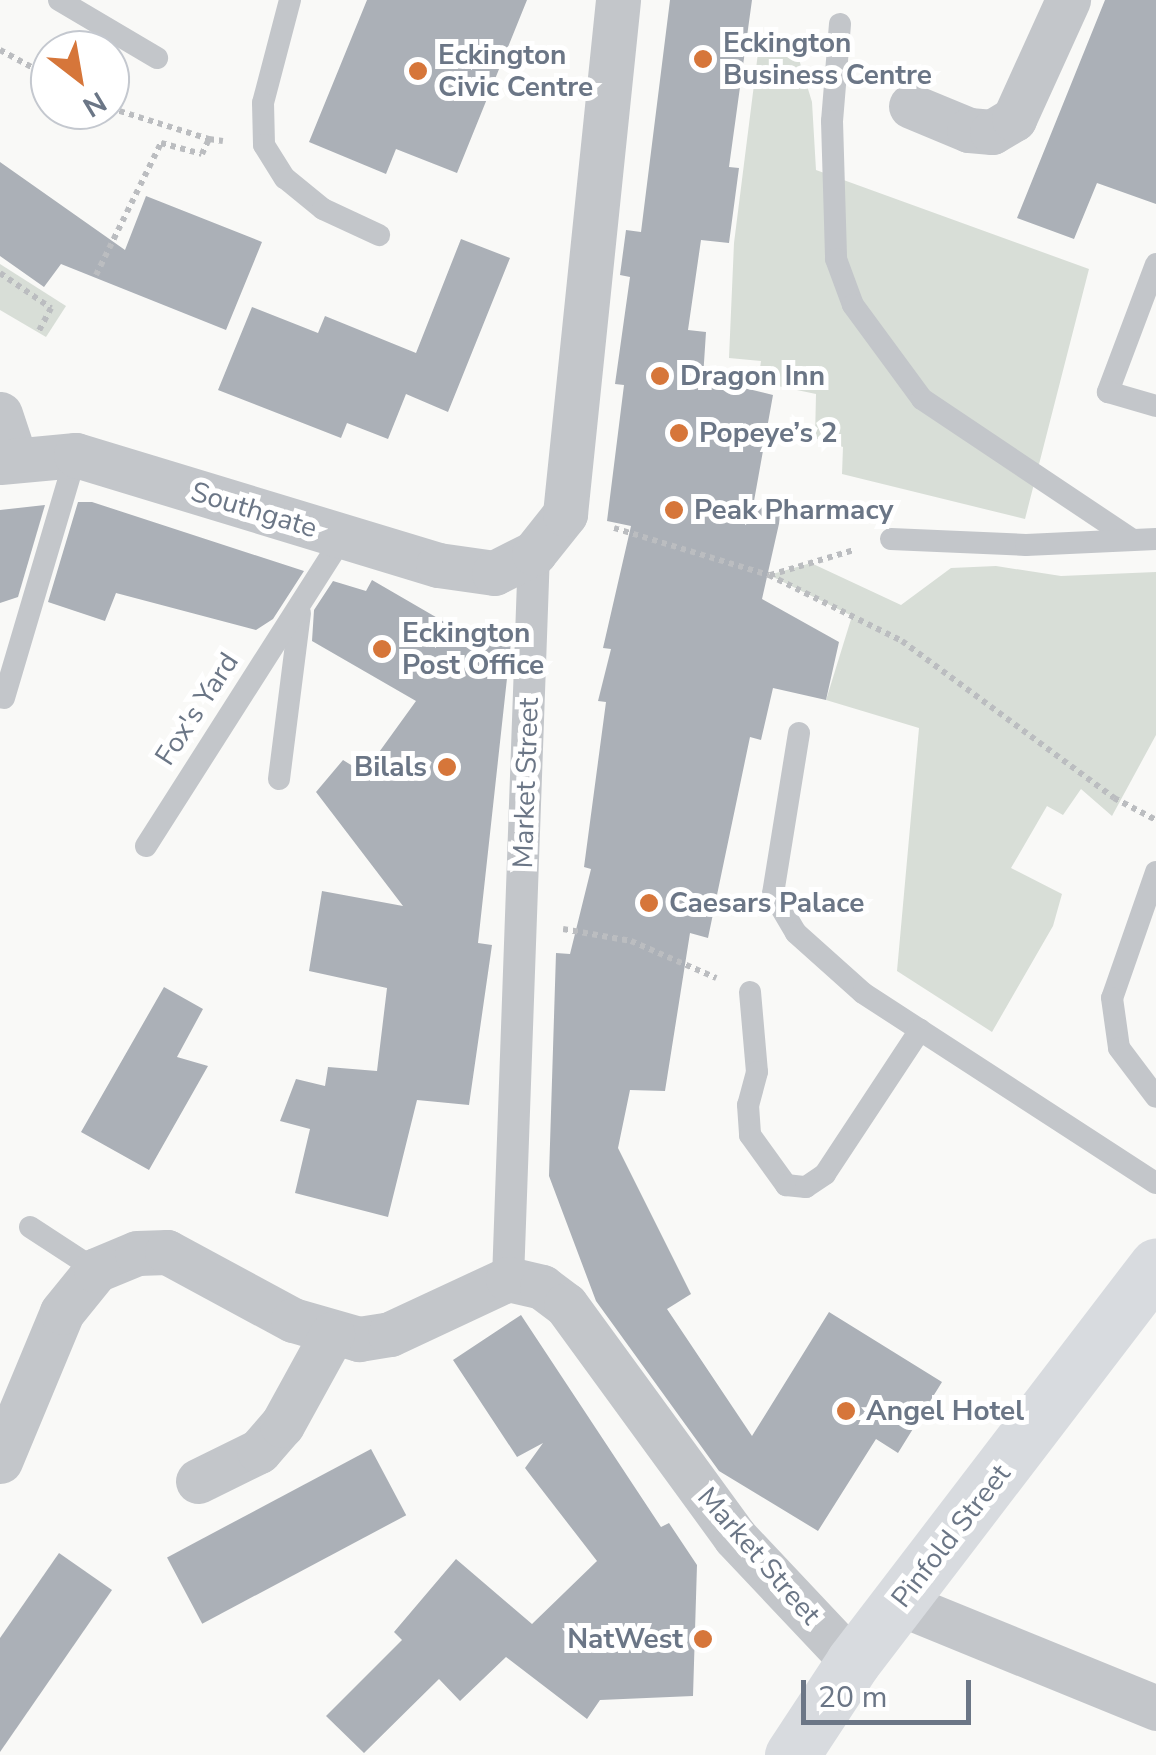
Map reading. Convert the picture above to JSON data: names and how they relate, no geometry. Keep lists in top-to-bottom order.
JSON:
{
  "streets": {
    "main road": ["Pinfold Street"],
    "street": ["Southgate", "Market Street"],
    "lane": ["Fox's Yard"]
  },
  "crossings": [
    ["Southgate", "Fox's Yard"],
    ["Southgate", "Market Street"],
    ["Market Street", "Pinfold Street"]
  ],
  "places": [
    "Eckington Business Centre",
    "Eckington Civic Centre",
    "Dragon Inn",
    "Popeye’s 2",
    "Peak Pharmacy",
    "Eckington Post Office",
    "Bilals",
    "Caesars Palace",
    "Angel Hotel",
    "NatWest"
  ],
  "scale_bar": "20 m",
  "north": "bottom right"
}
